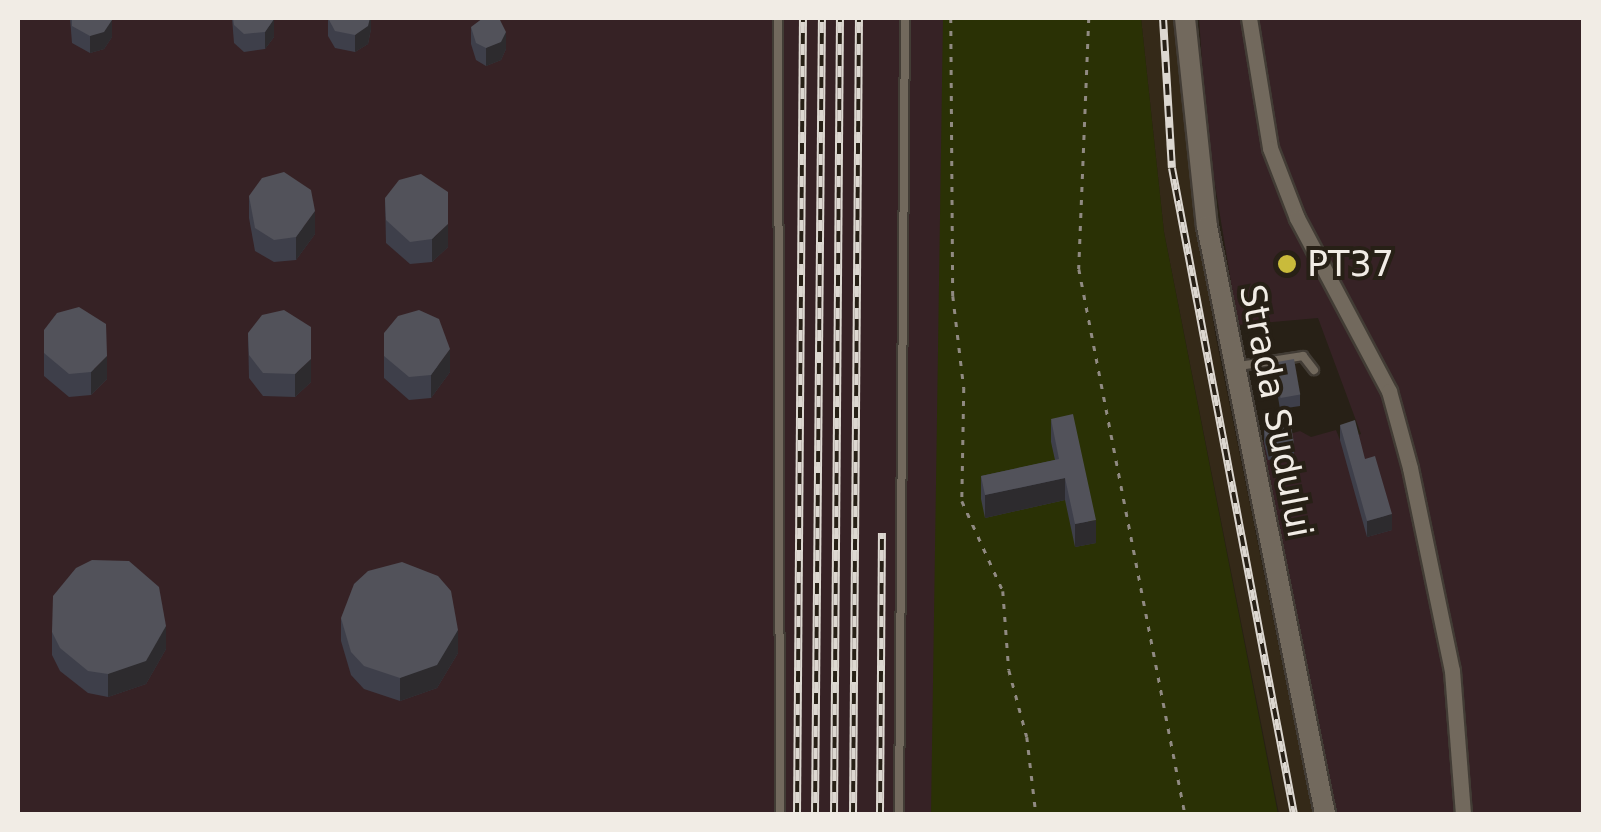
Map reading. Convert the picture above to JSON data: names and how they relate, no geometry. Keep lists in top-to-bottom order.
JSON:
{
  "streets": {
    "street": ["Strada Sudului"]
  },
  "places": ["PT37"]
}
